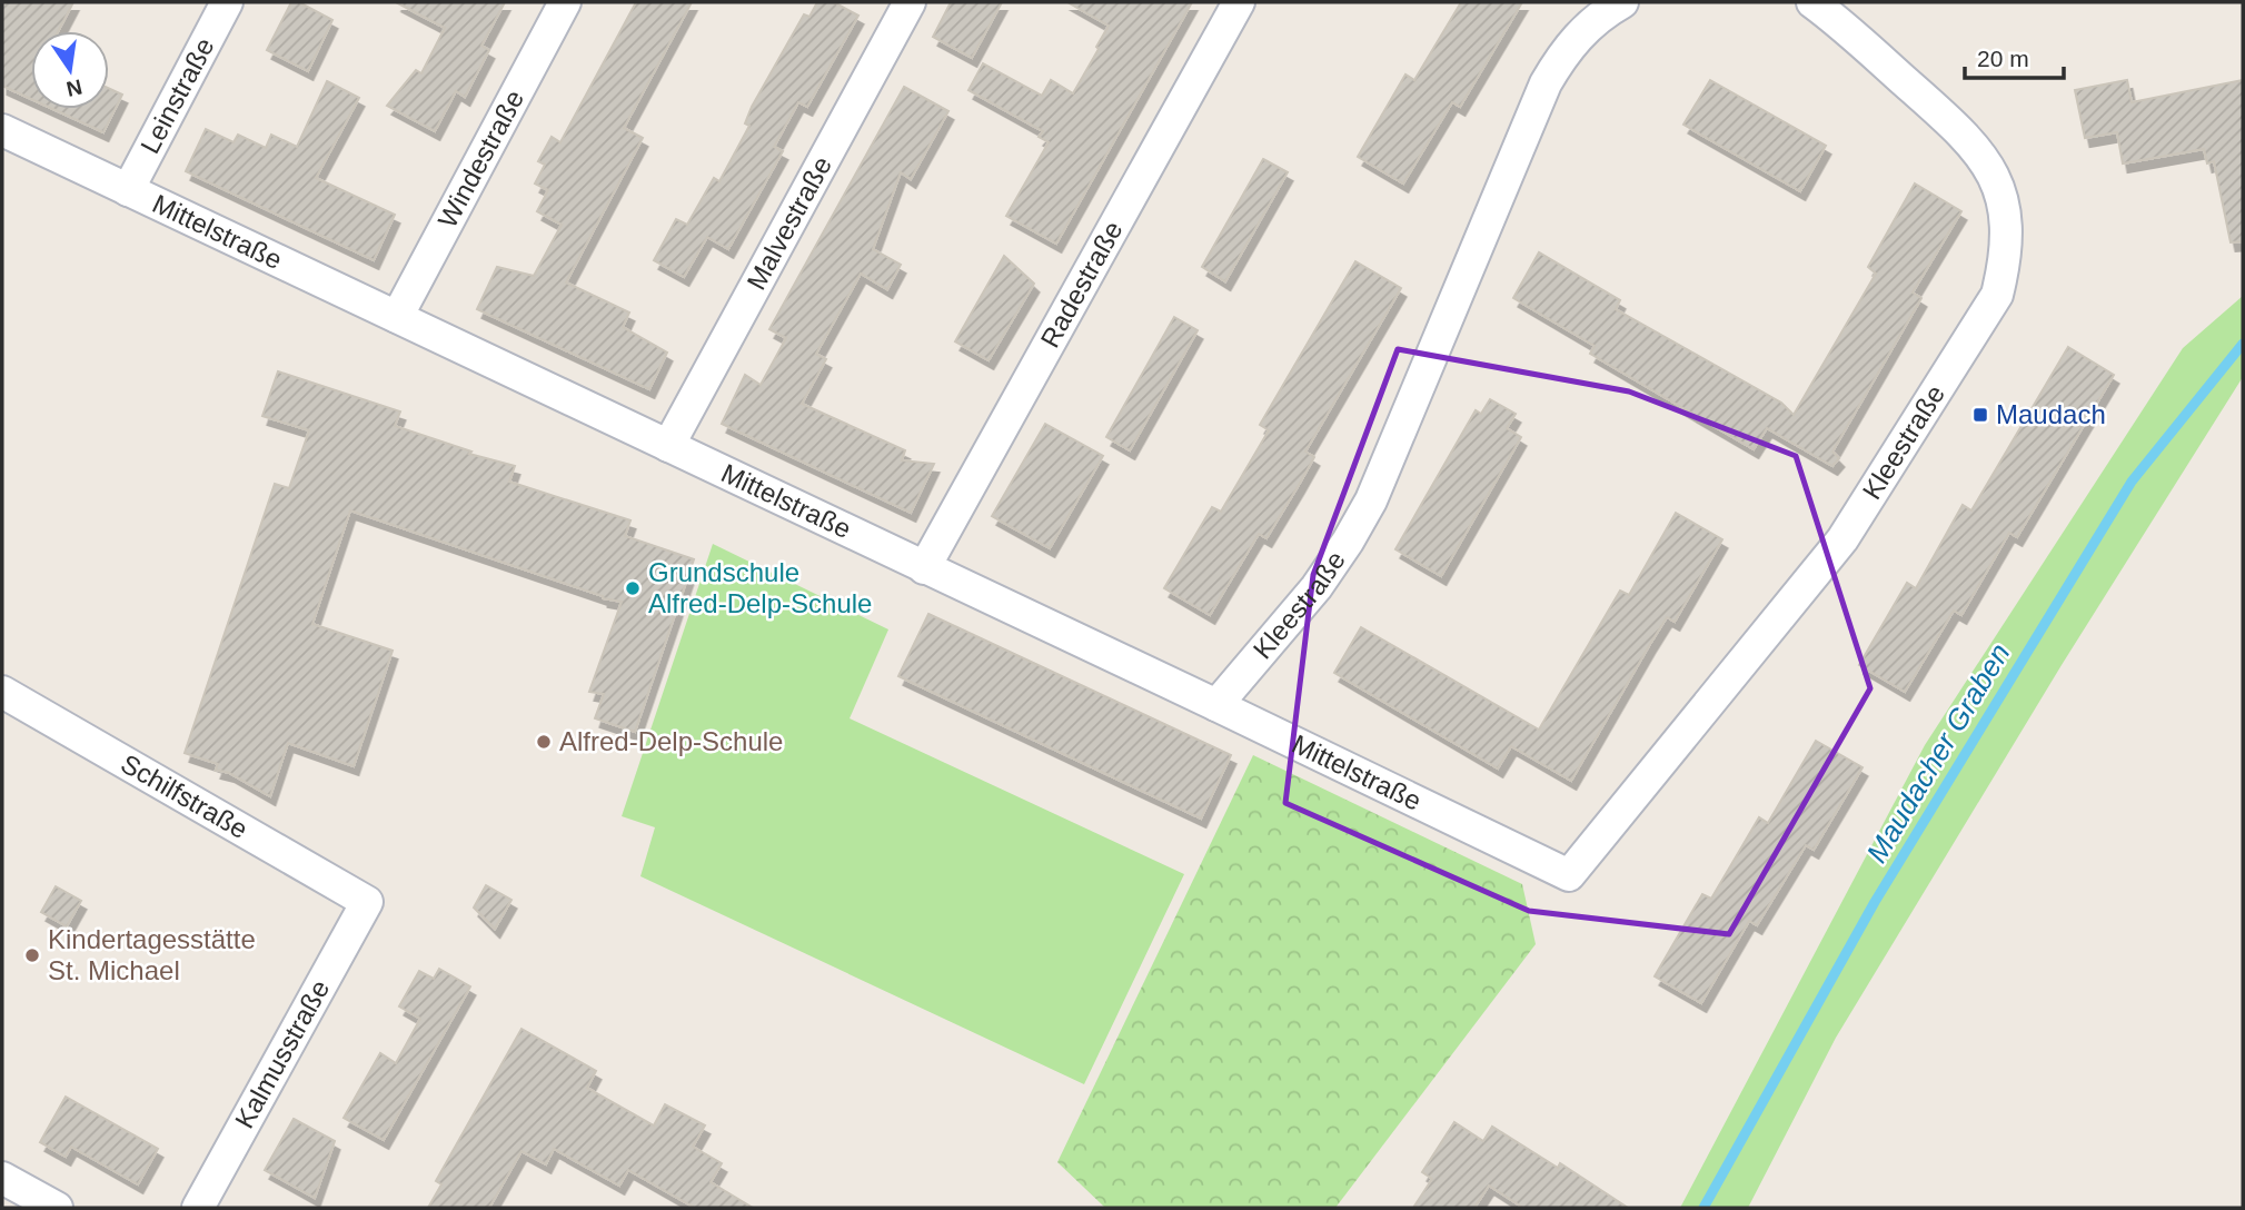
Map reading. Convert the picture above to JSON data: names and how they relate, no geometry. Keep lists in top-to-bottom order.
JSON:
{
  "streets": {
    "street": [
      "Leinstraße",
      "Windestraße",
      "Malvestraße",
      "Mittelstraße",
      "Radestraße",
      "Kleestraße",
      "Schilfstraße",
      "Kalmusstraße"
    ]
  },
  "crossings": [
    ["Leinstraße", "Mittelstraße"],
    ["Windestraße", "Mittelstraße"],
    ["Malvestraße", "Mittelstraße"],
    ["Mittelstraße", "Radestraße"],
    ["Mittelstraße", "Kleestraße"],
    ["Schilfstraße", "Kalmusstraße"]
  ],
  "water": ["Maudacher Graben"],
  "places": {
    "transit": ["Maudach"],
    "other": ["Grundschule Alfred-Delp-Schule", "Alfred-Delp-Schule", "Kindertagesstätte St. Michael"]
  },
  "scale_bar": "20 m",
  "north": "bottom"
}
